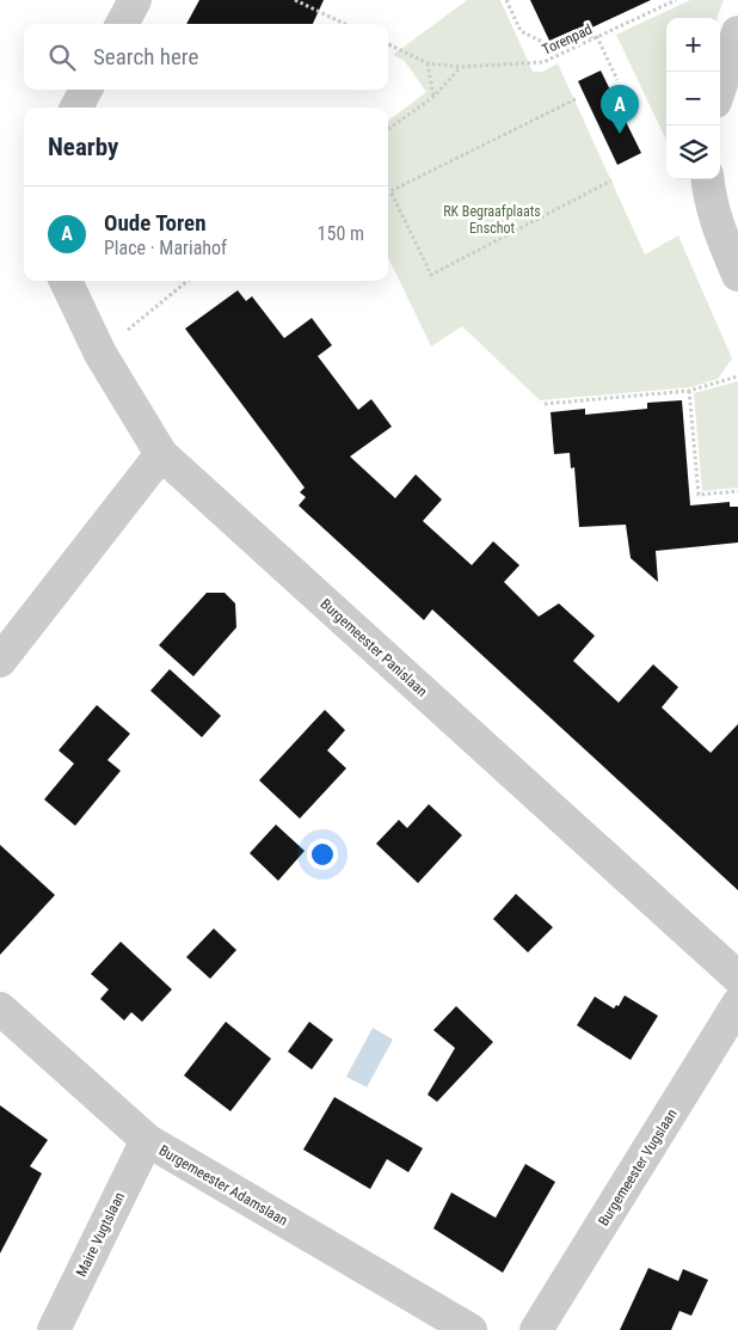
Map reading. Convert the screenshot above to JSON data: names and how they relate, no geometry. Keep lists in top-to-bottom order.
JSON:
{
  "streets": {
    "street": [
      "Burgemeester Panislaan",
      "Burgemeester Vugslaan",
      "Burgemeester Adamslaan",
      "Maire Vugtslaan"
    ],
    "path": ["Torenpad"]
  },
  "crossings": [
    ["Burgemeester Adamslaan", "Maire Vugtslaan"]
  ],
  "parks": ["RK Begraafplaats Enschot"],
  "page": {
    "map_buttons": ["+", "−"],
    "search": "Search here",
    "pins": "A",
    "heading": "Nearby",
    "list": [
      {
        "mark": "A",
        "name": "Oude Toren",
        "note": "Place · Mariahof",
        "value": "150 m"
      }
    ]
  }
}
